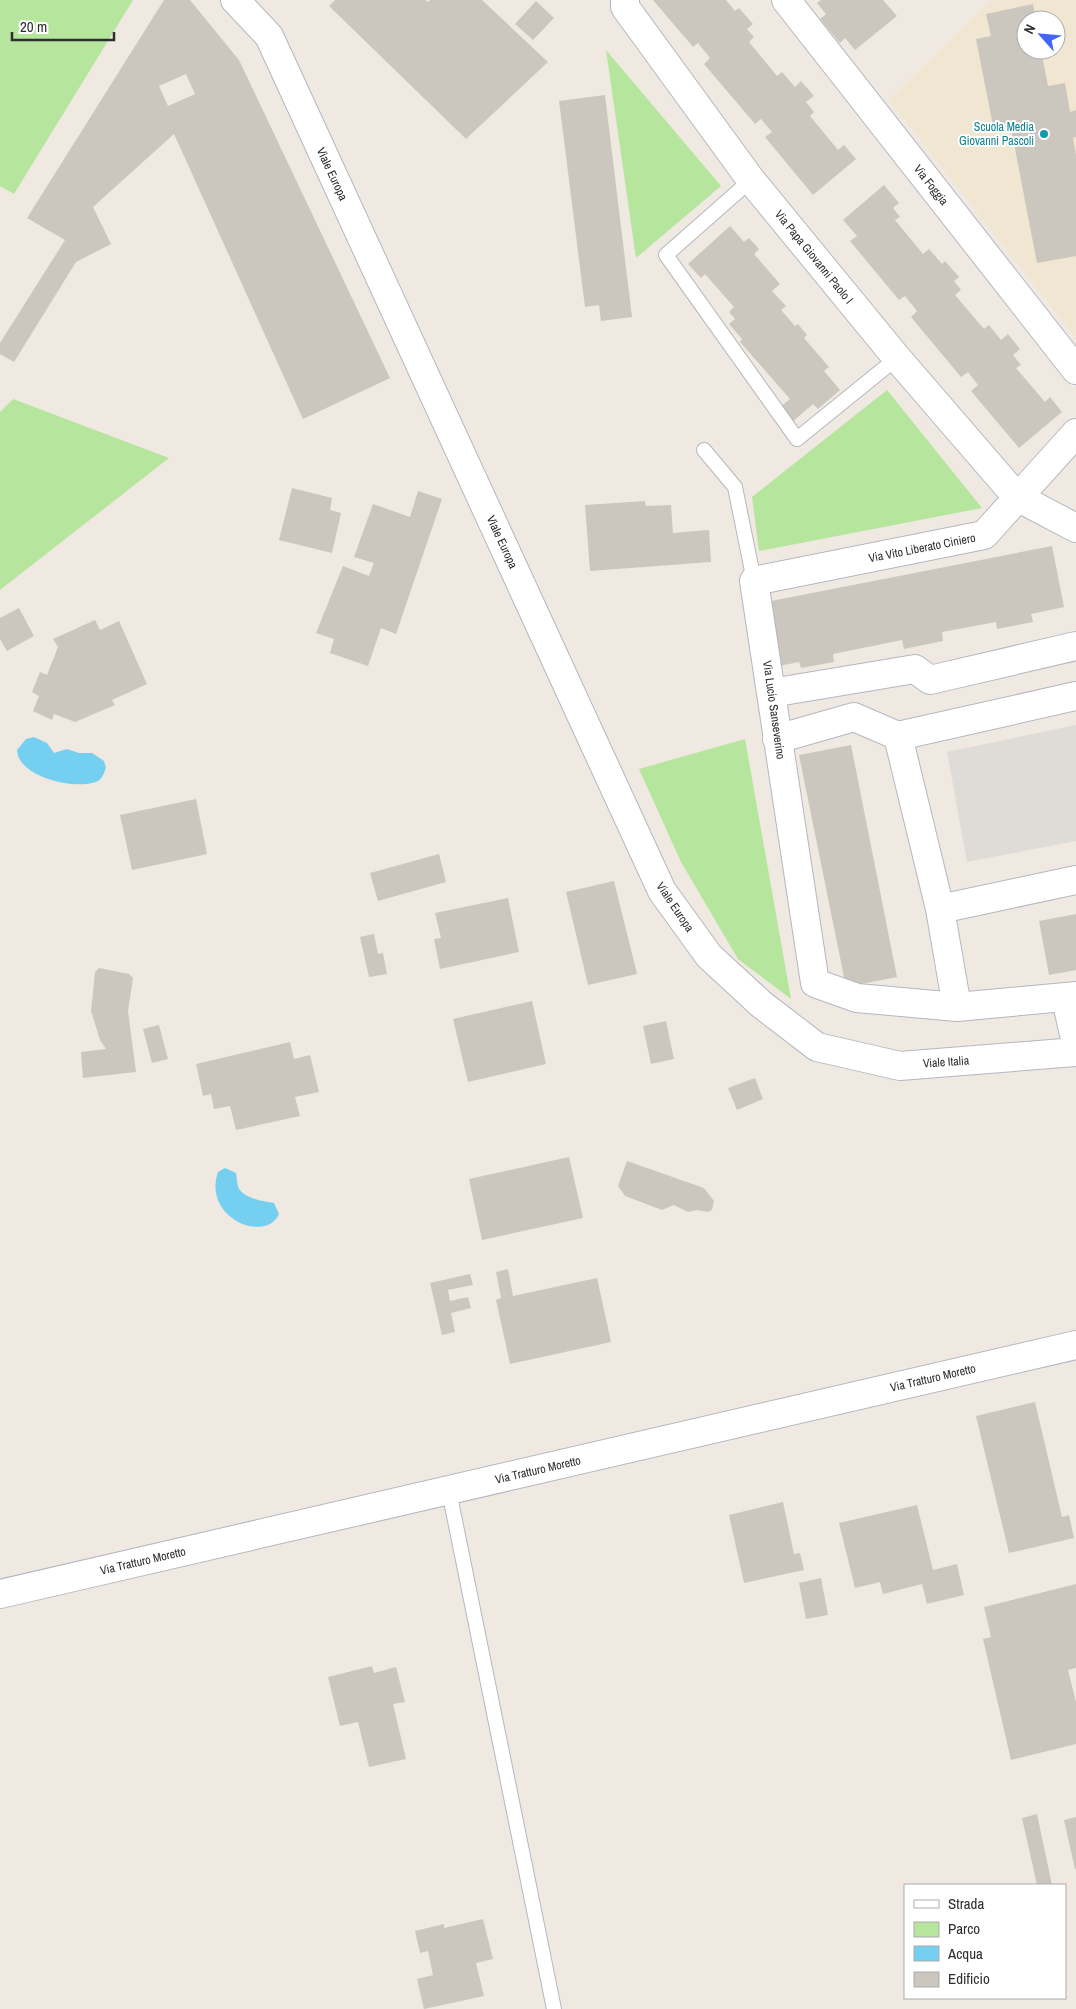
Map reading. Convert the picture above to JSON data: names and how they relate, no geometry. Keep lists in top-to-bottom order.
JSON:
{
  "streets": {
    "street": [
      "Viale Europa",
      "Via Foggia",
      "Via Papa Giovanni Paolo I",
      "Via Vito Liberato Ciniero",
      "Via Lucio Sanseverino",
      "Viale Italia",
      "Via Tratturo Moretto"
    ]
  },
  "crossings": [
    ["Viale Europa", "Viale Italia"],
    ["Via Papa Giovanni Paolo I", "Via Vito Liberato Ciniero"],
    ["Via Vito Liberato Ciniero", "Via Lucio Sanseverino"]
  ],
  "places": ["Scuola Media Giovanni Pascoli"],
  "legend": [
    "Strada",
    "Parco",
    "Acqua",
    "Edificio"
  ],
  "scale_bar": "20 m",
  "north": "top left"
}
